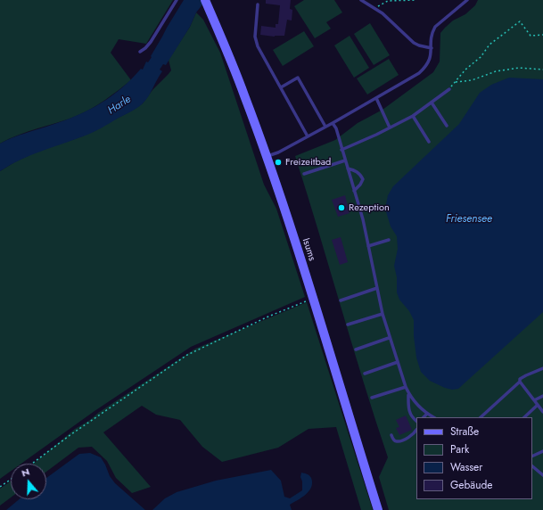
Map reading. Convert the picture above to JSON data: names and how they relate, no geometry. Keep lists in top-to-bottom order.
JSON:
{
  "streets": {
    "main road": ["Isums"]
  },
  "water": ["Harle", "Friesensee"],
  "places": ["Freizeitbad", "Rezeption"],
  "legend": [
    "Straße",
    "Park",
    "Wasser",
    "Gebäude"
  ],
  "north": "top"
}
